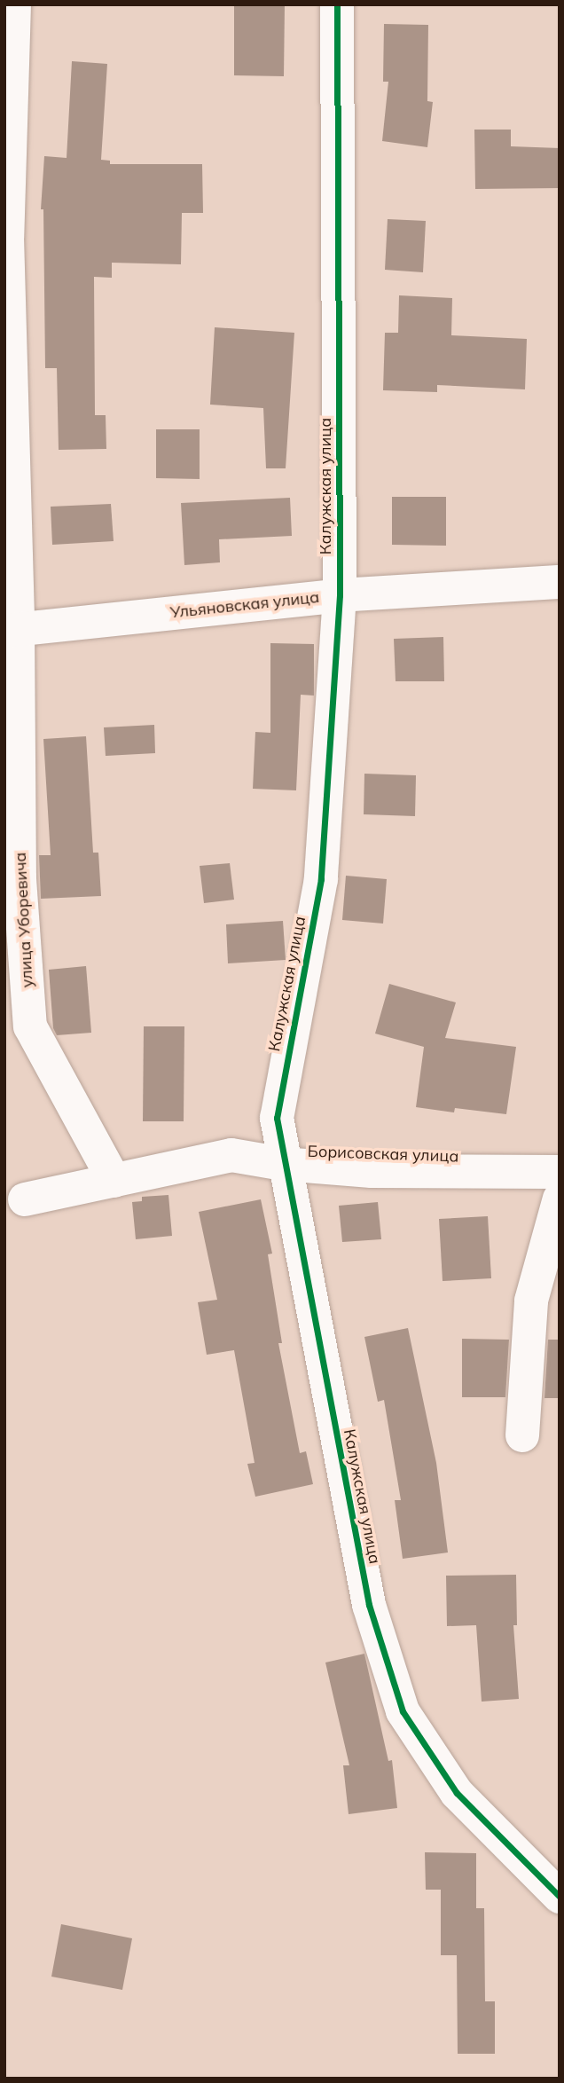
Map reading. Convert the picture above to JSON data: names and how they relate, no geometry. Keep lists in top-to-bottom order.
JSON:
{
  "streets": {
    "street": [
      "Калужская улица",
      "Ульяновская улица",
      "улица Уборевича",
      "Борисовская улица"
    ]
  },
  "crossings": [
    ["Калужская улица", "Ульяновская улица"],
    ["Калужская улица", "Борисовская улица"],
    ["Ульяновская улица", "улица Уборевича"],
    ["улица Уборевича", "Борисовская улица"]
  ]
}
